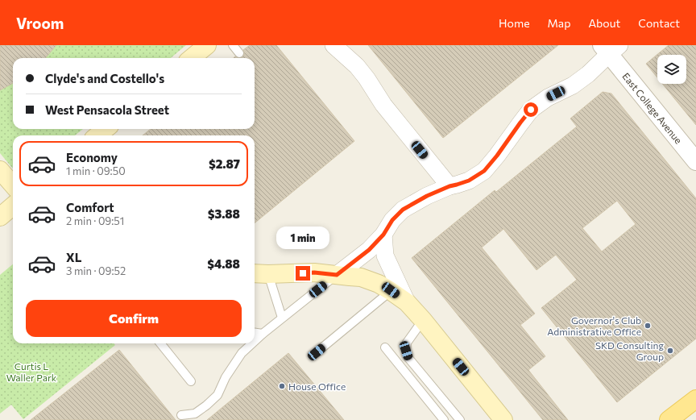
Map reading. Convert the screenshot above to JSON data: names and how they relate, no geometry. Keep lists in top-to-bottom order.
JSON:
{
  "streets": {
    "street": ["East College Avenue"]
  },
  "parks": ["Curtis L Waller Park"],
  "places": ["Governor's Club Administrative Office", "SKD Consulting Group", "House Office"],
  "page": {
    "header": "Vroom",
    "nav": [
      "Home",
      "Map",
      "About",
      "Contact"
    ],
    "banner": ["Clyde's and Costello's", "West Pensacola Street"],
    "list": [
      {
        "name": "Economy",
        "note": "1 min · 09:50",
        "value": "$2.87"
      },
      {
        "name": "Comfort",
        "note": "2 min · 09:51",
        "value": "$3.88"
      },
      {
        "name": "XL",
        "note": "3 min · 09:52",
        "value": "$4.88"
      }
    ],
    "bubble": "1 min",
    "buttons": "Confirm"
  }
}
